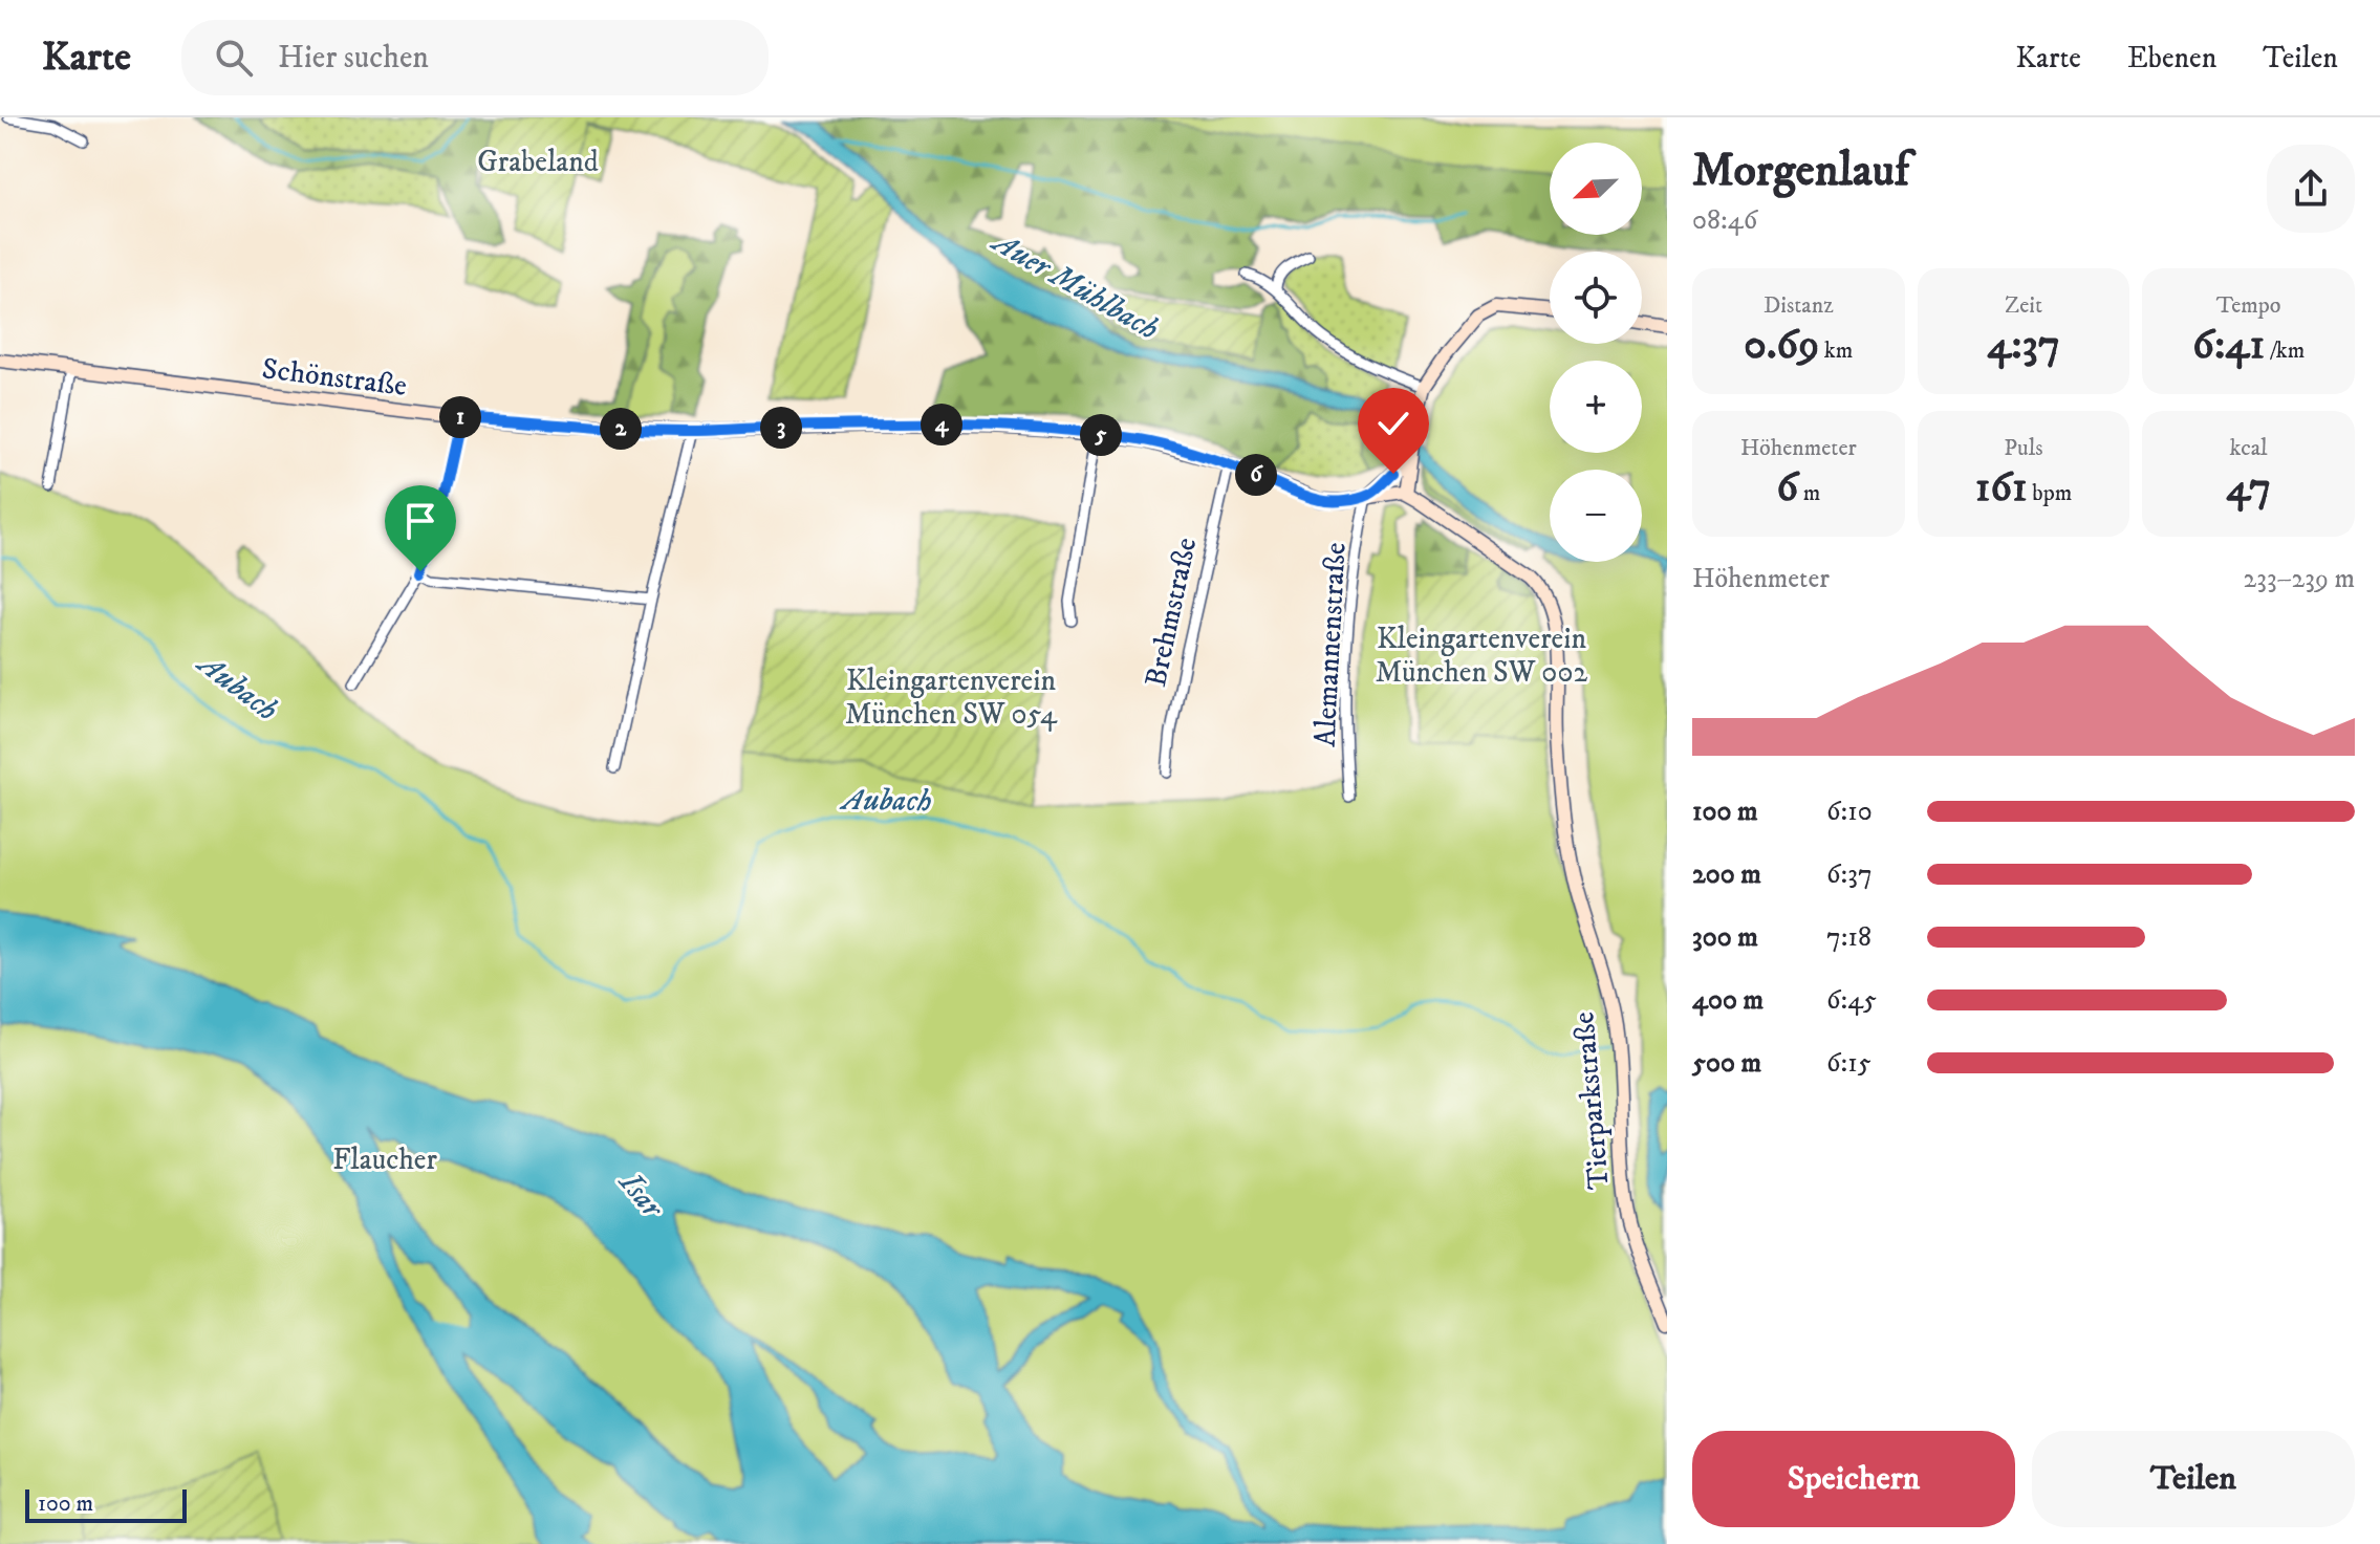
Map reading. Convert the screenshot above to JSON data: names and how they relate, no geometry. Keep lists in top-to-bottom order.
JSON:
{
  "streets": {
    "street": [
      "Schönstraße",
      "Brehmstraße",
      "Alemannenstraße",
      "Tierparkstraße"
    ]
  },
  "crossings": [
    ["Schönstraße", "Brehmstraße"],
    ["Schönstraße", "Alemannenstraße"],
    ["Schönstraße", "Tierparkstraße"]
  ],
  "water": ["Auer Mühlbach", "Aubach", "Isar"],
  "parks": [
    "Grabeland",
    "Kleingartenverein München SW 002",
    "Kleingartenverein München SW 054",
    "Flaucher"
  ],
  "scale_bar": "100 m",
  "north": "bottom left",
  "page": {
    "header": "Karte",
    "search": "Hier suchen",
    "nav": ["Karte", "Ebenen", "Teilen"],
    "heading": ["Morgenlauf", "08:46"],
    "map_buttons": ["+", "−"],
    "stats": [
      ["Distanz", "0.69 km"],
      ["Zeit", "4:37"],
      ["Tempo", "6:41 /km"],
      ["Höhenmeter", "6 m"],
      ["Puls", "161 bpm"],
      ["kcal", "47"]
    ],
    "pins": [
      "1",
      "4",
      "3",
      "2",
      "5",
      "6"
    ],
    "chart": ["Höhenmeter", "233–239 m"],
    "list": [
      {
        "name": "100 m",
        "note": "6:10"
      },
      {
        "name": "200 m",
        "note": "6:37"
      },
      {
        "name": "300 m",
        "note": "7:18"
      },
      {
        "name": "400 m",
        "note": "6:45"
      },
      {
        "name": "500 m",
        "note": "6:15"
      }
    ],
    "buttons": ["Speichern", "Teilen"],
    "scale": "100 m"
  }
}
